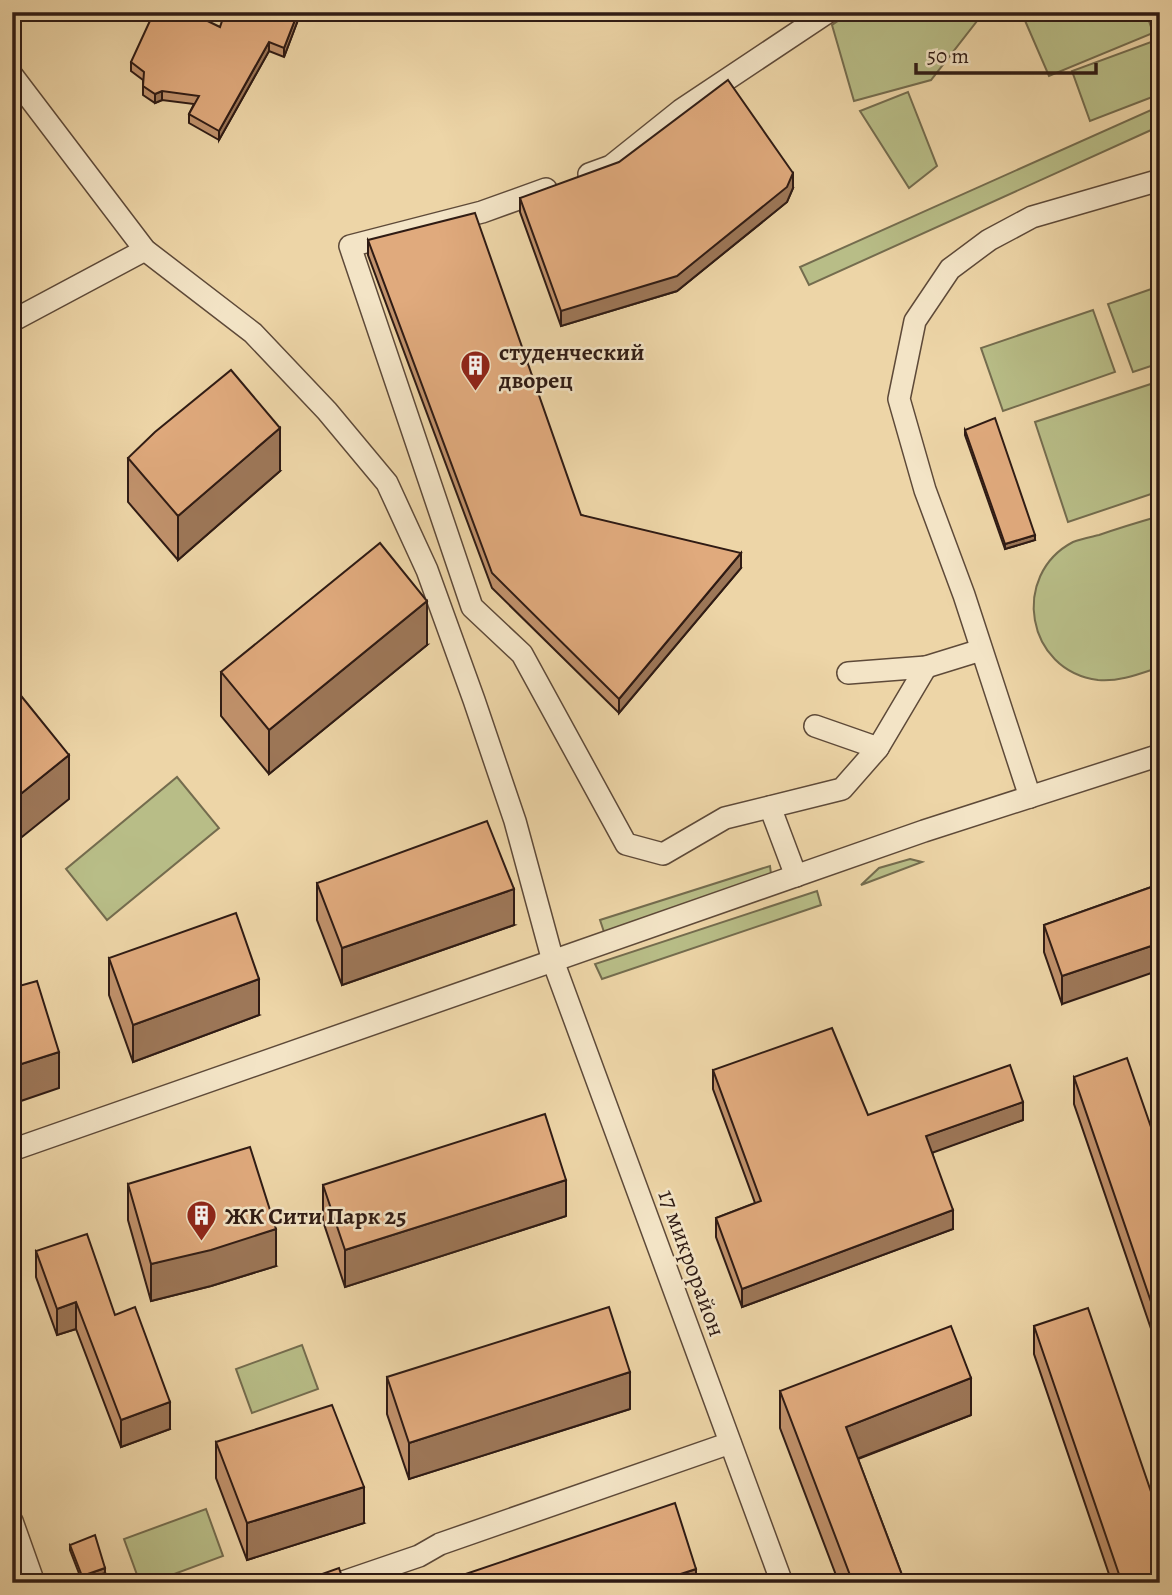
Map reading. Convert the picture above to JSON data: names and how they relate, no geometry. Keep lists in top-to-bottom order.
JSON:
{
  "streets": {
    "street": ["17 микрорайон"]
  },
  "places": {
    "building": ["студенческий дворец", "ЖК Сити Парк 25"]
  },
  "scale_bar": "50 m"
}
